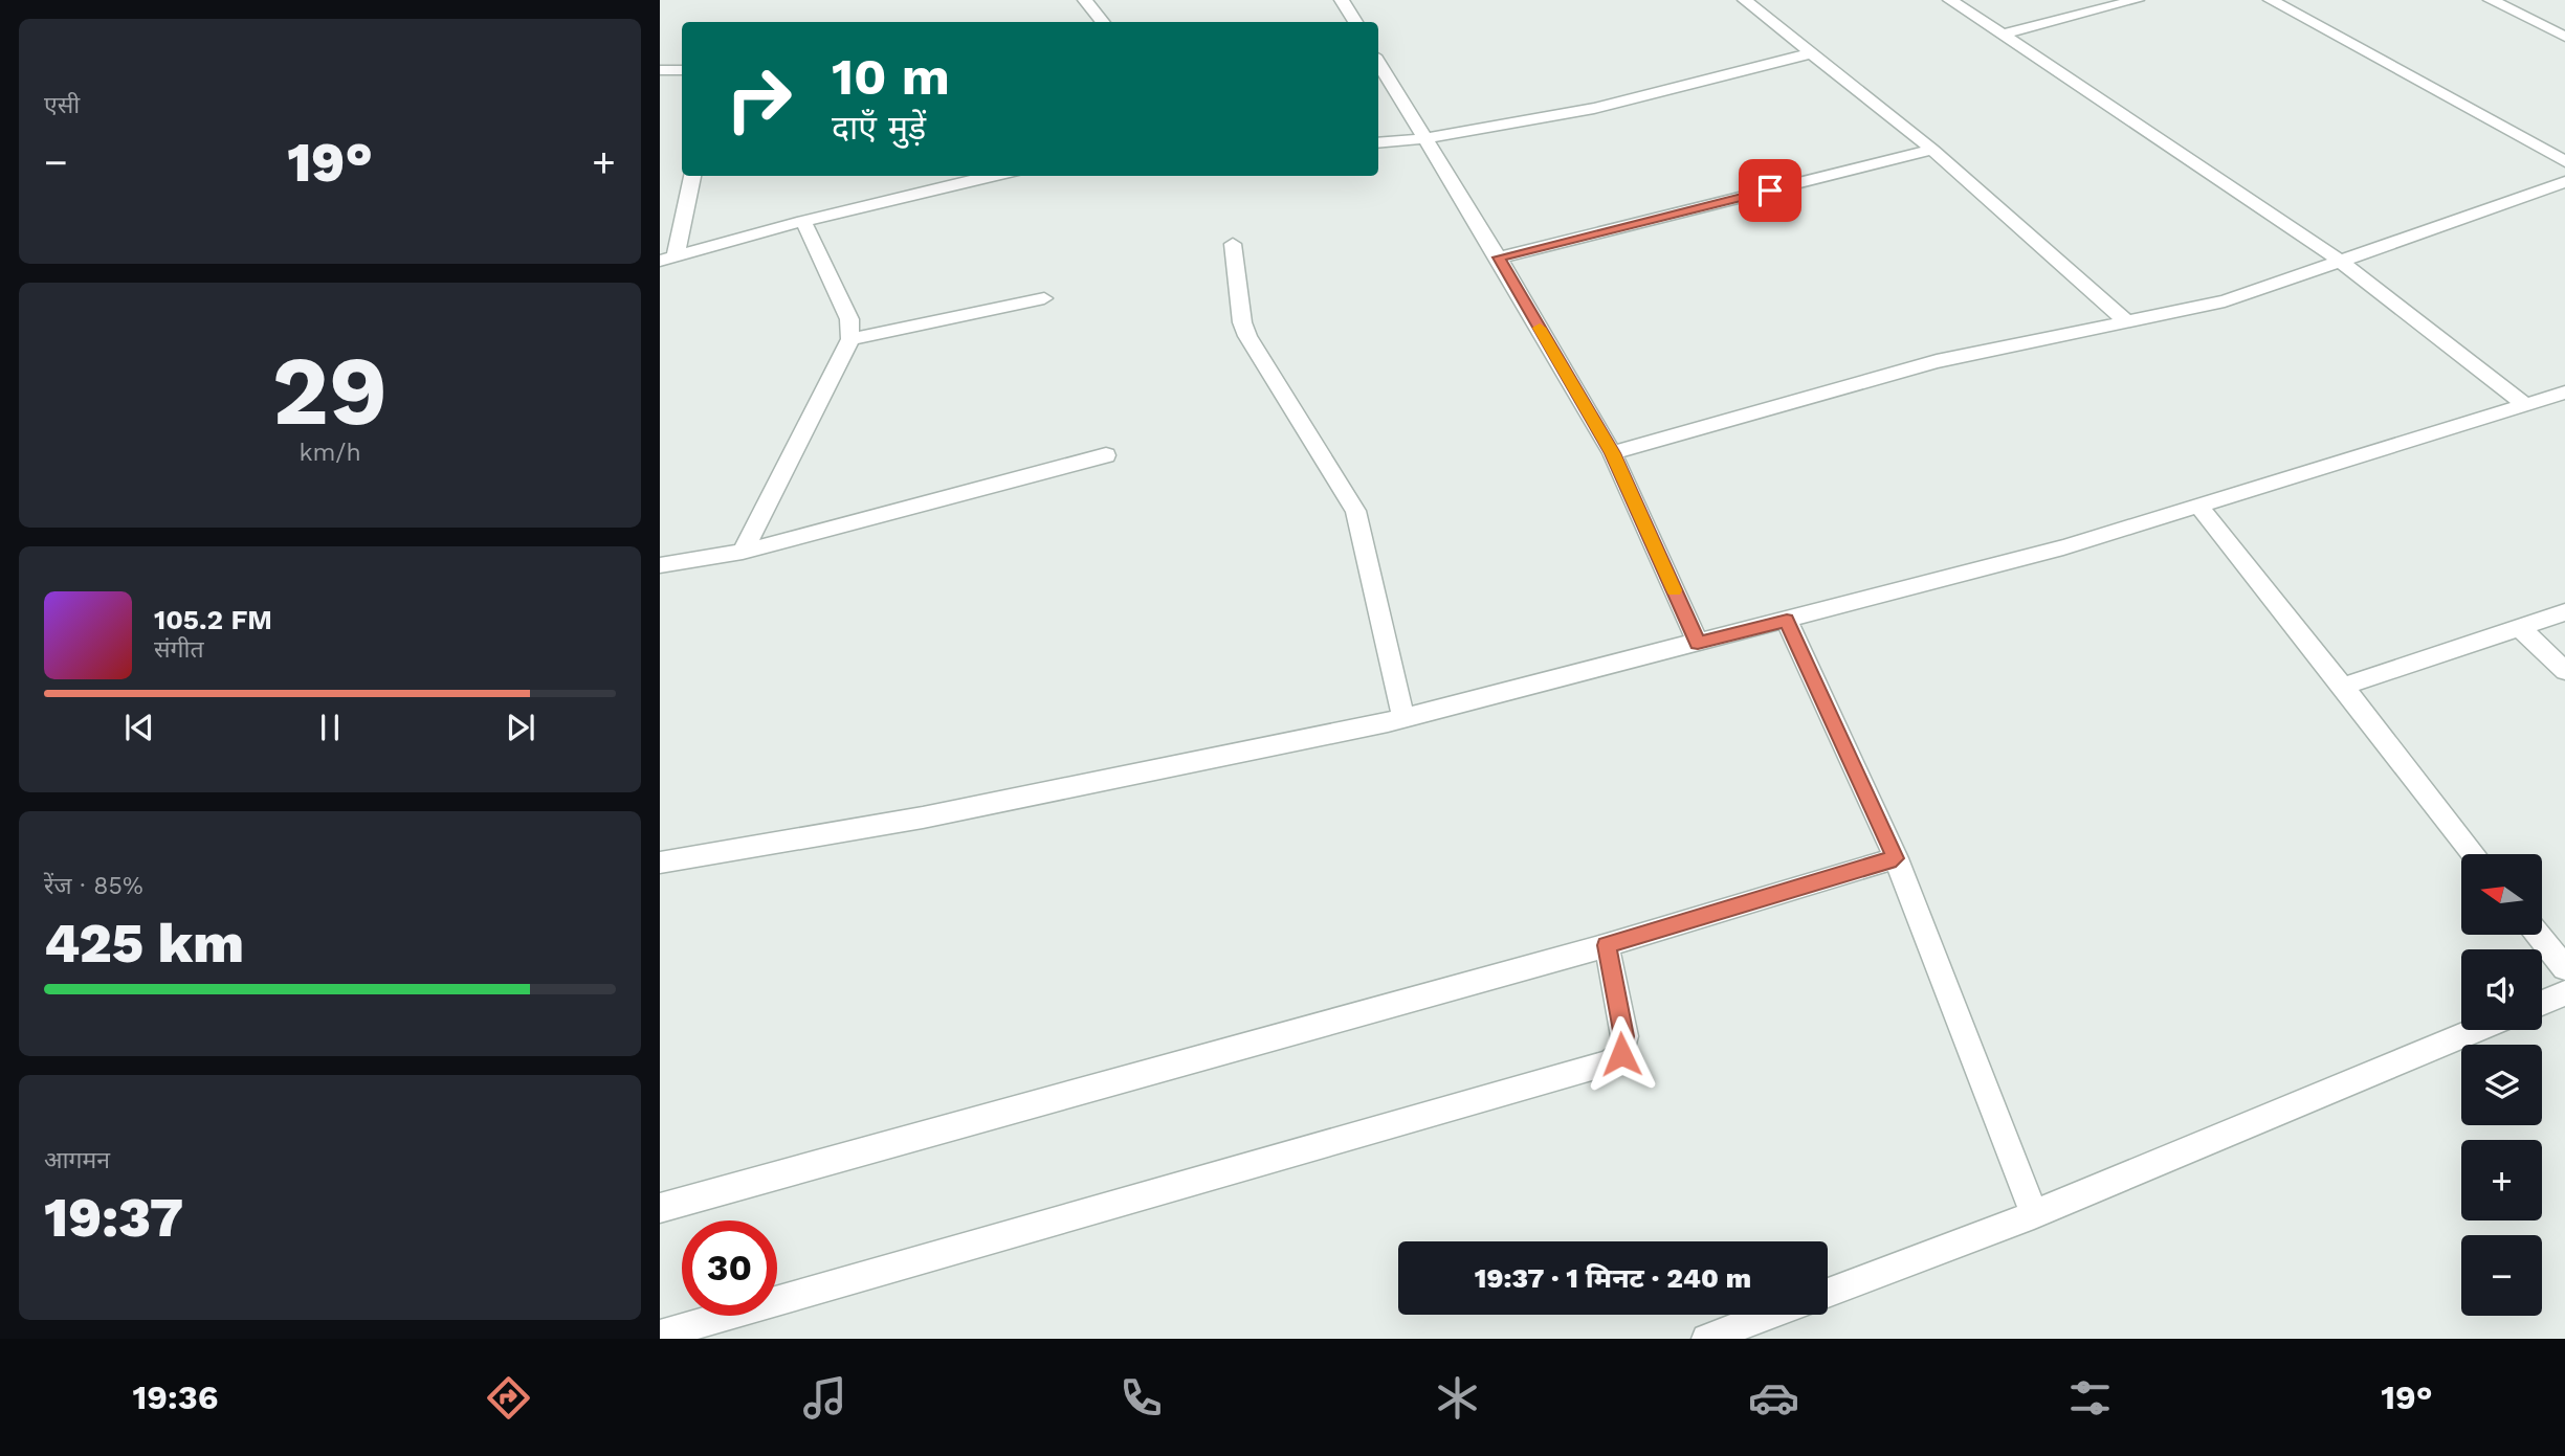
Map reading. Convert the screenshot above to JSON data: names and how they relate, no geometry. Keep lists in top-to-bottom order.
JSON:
{
  "north": "left",
  "page": {
    "tile": [
      "एसी",
      ["29", "km/h"],
      ["रेंज · 85%", "425 km"],
      ["आगमन", "19:37"]
    ],
    "turn": ["10 m", "दाएँ मुड़ें"],
    "heat": ["−", "19°", "+"],
    "song": ["105.2 FM", "संगीत"],
    "map_buttons": ["+", "−"],
    "limit": "30",
    "trip": "19:37 · 1 मिनट · 240 m",
    "tabs": ["19:36", "19°"]
  }
}
